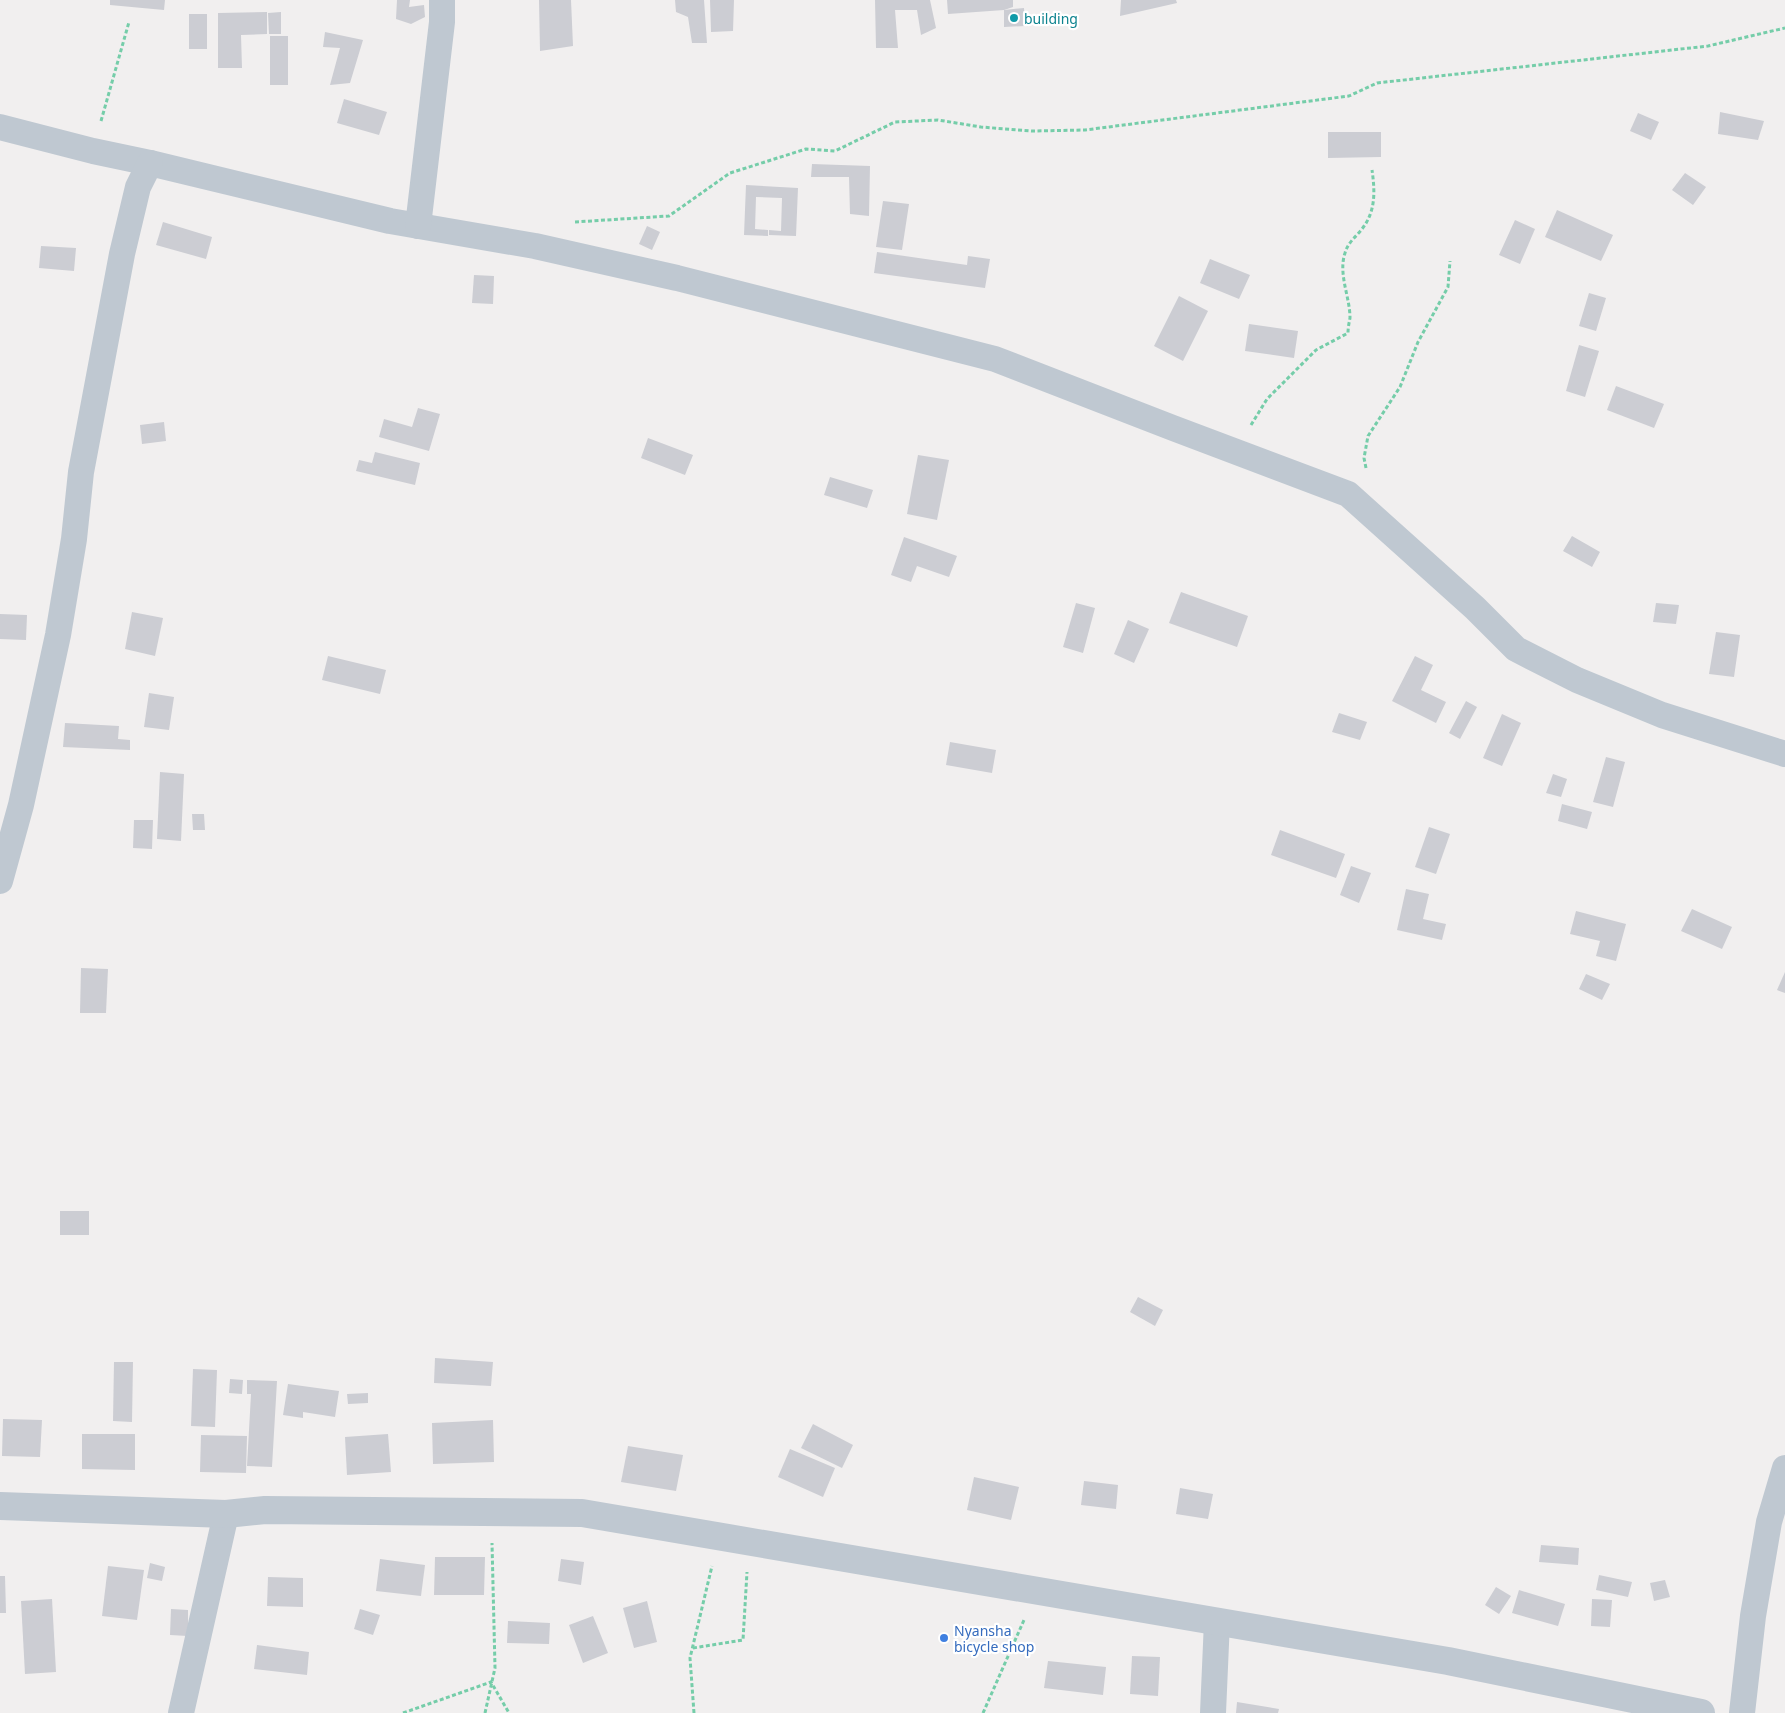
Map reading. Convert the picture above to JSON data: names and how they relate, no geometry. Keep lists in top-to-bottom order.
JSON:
{
  "places": ["building", "Nyansha bicycle shop"]
}
